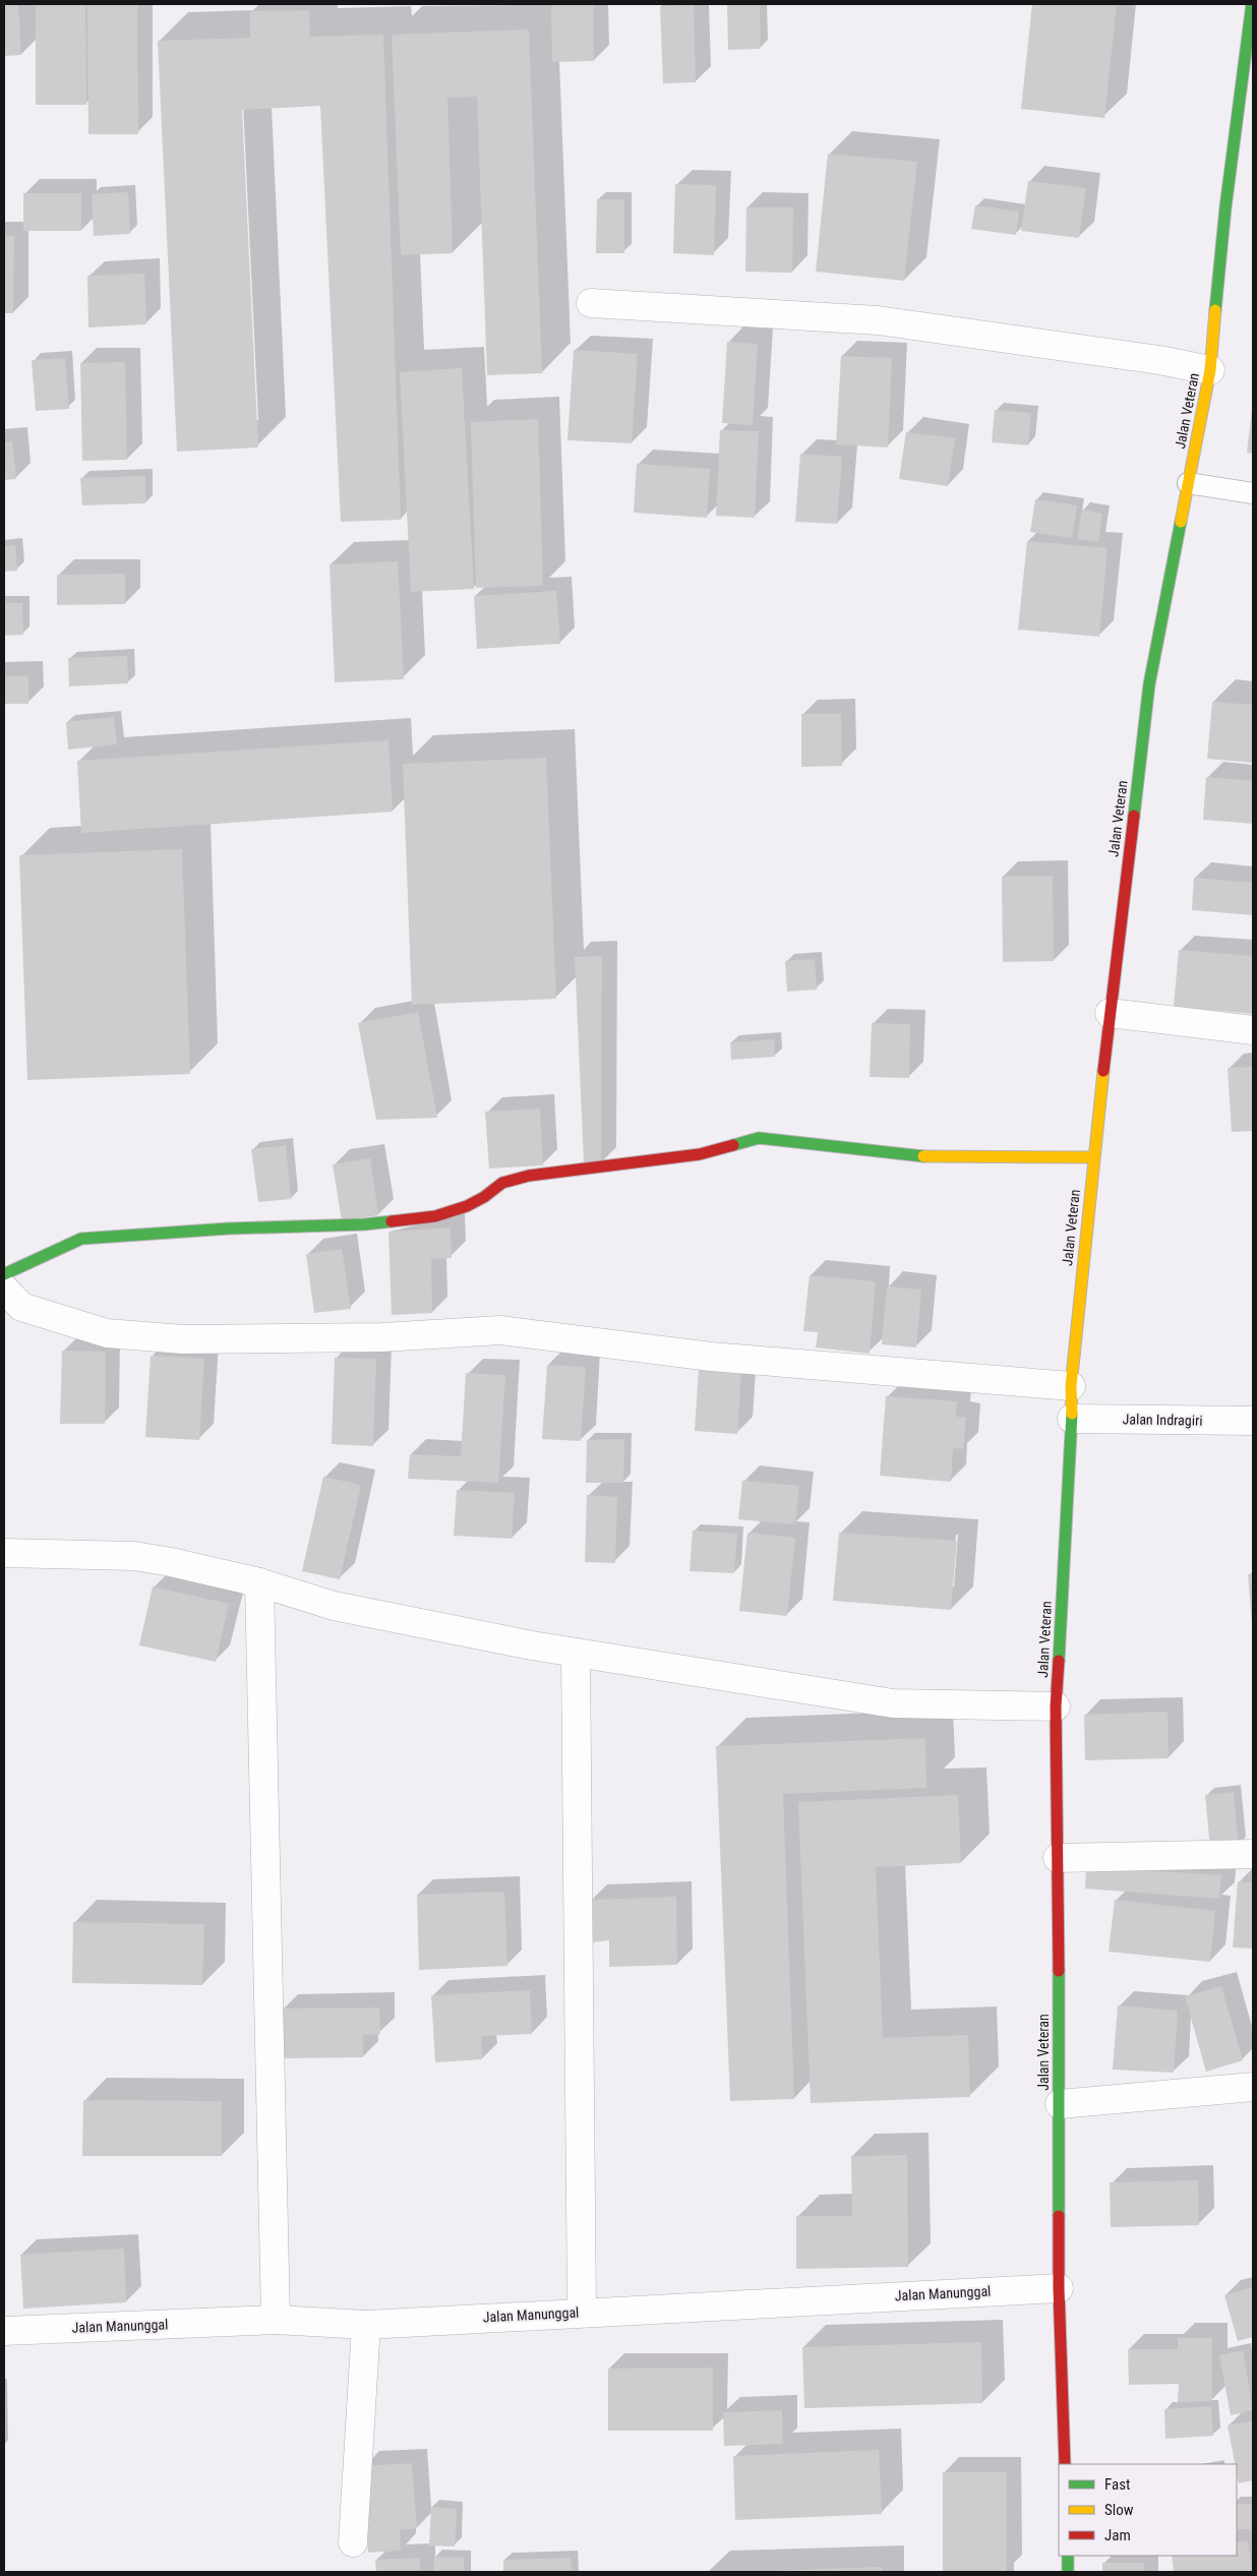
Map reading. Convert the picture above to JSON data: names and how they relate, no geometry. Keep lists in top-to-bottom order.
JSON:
{
  "streets": {
    "street": ["Jalan Veteran", "Jalan Indragiri", "Jalan Manunggal"]
  },
  "crossings": [
    ["Jalan Veteran", "Jalan Indragiri"],
    ["Jalan Veteran", "Jalan Manunggal"]
  ],
  "legend": ["Fast", "Slow", "Jam"]
}
